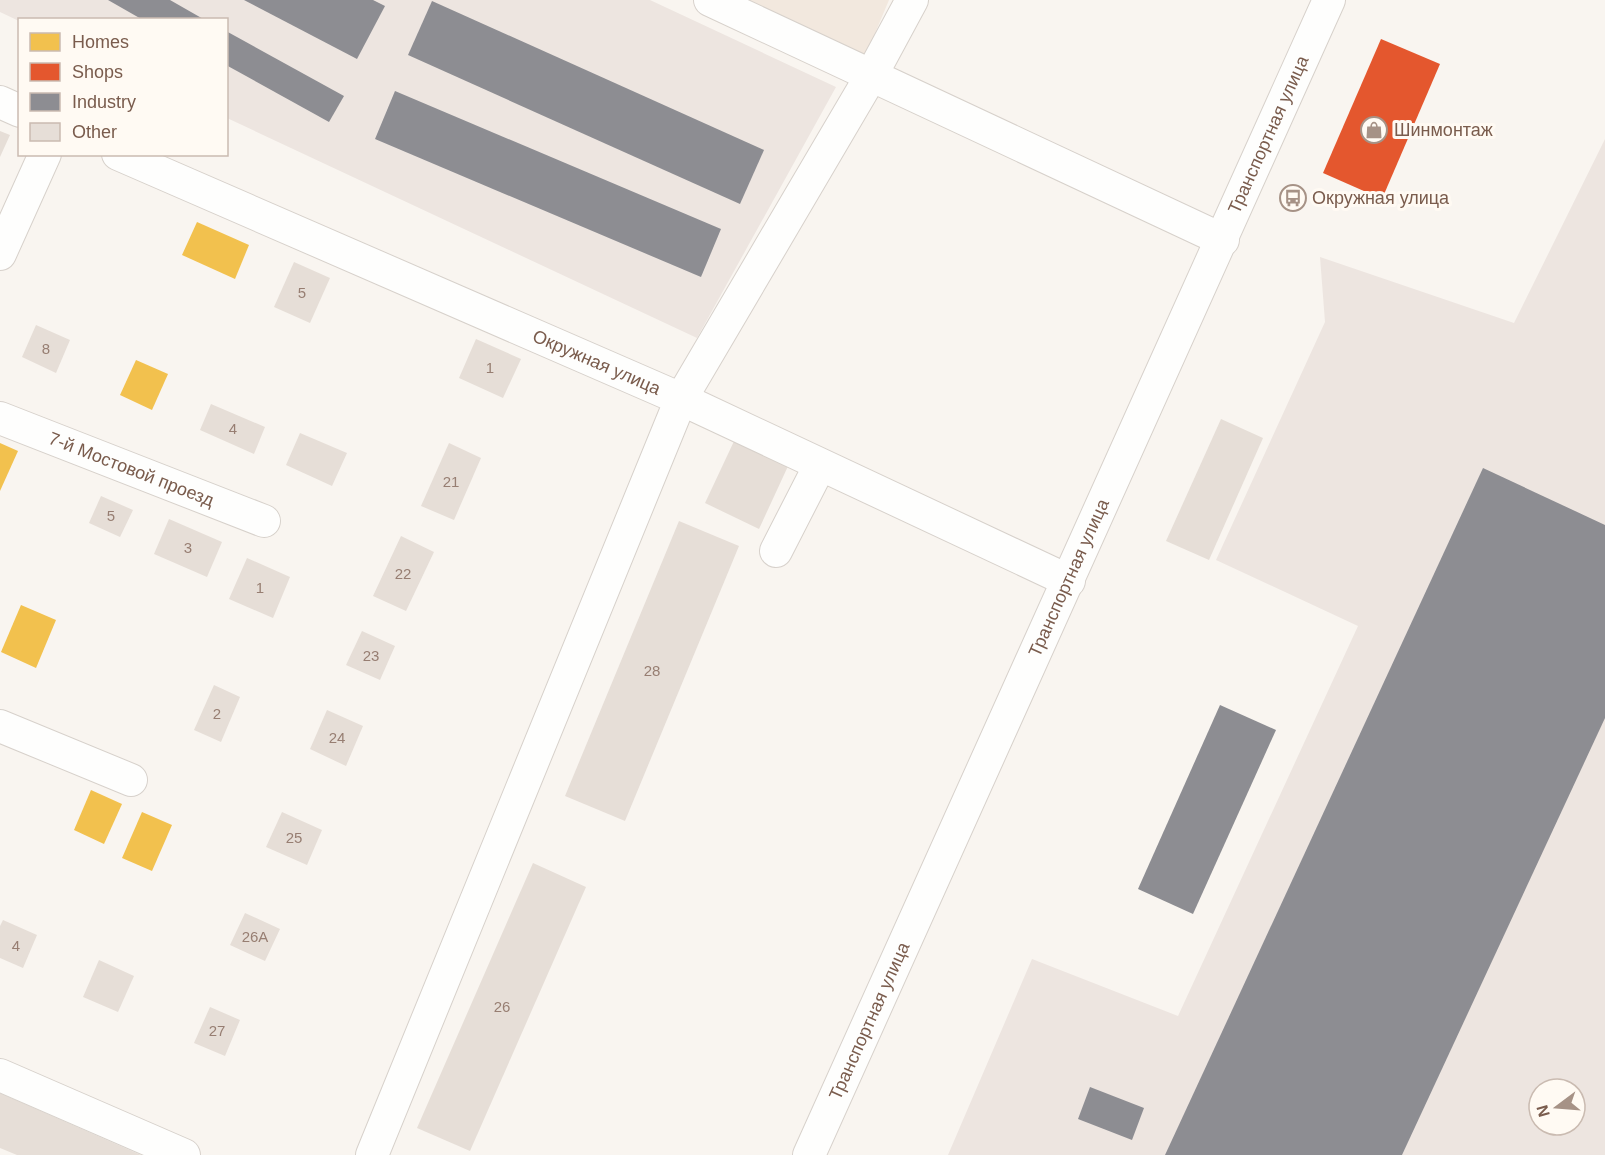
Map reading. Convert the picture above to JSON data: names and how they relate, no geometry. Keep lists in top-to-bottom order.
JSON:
{
  "streets": {
    "street": ["Транспортная улица", "Окружная улица", "7-й Мостовой проезд"]
  },
  "crossings": [
    ["Транспортная улица", "Окружная улица"]
  ],
  "places": {
    "shop": ["Шинмонтаж"],
    "bus stop": ["Окружная улица"]
  },
  "house_numbers": [
    "5",
    "8",
    "1",
    "4",
    "21",
    "5",
    "3",
    "22",
    "1",
    "23",
    "28",
    "2",
    "24",
    "25",
    "26А",
    "4",
    "26",
    "27"
  ],
  "legend": [
    "Homes",
    "Shops",
    "Industry",
    "Other"
  ],
  "north": "left"
}
